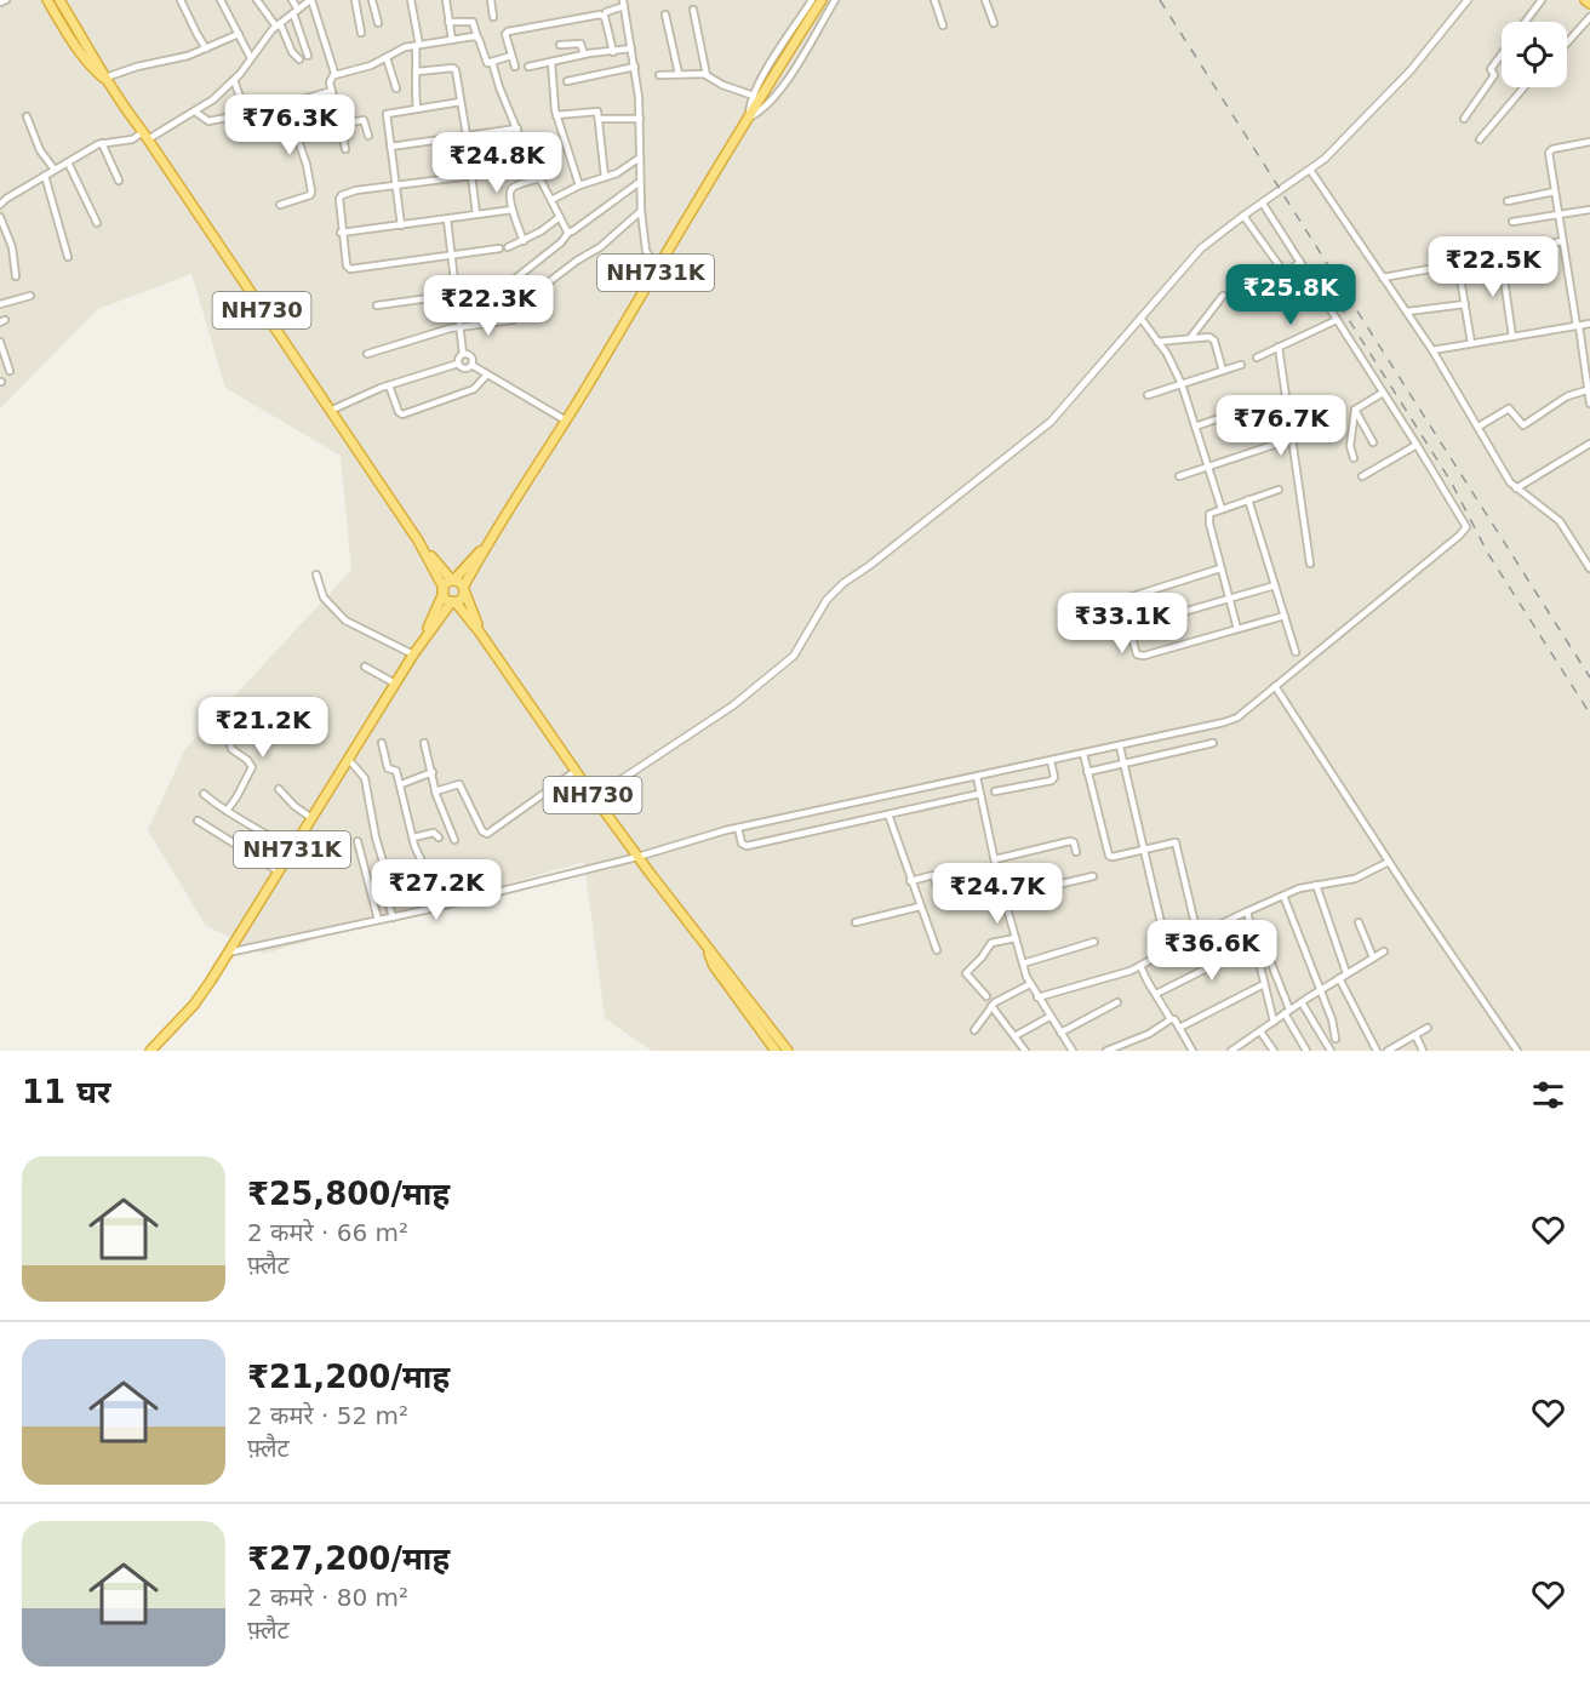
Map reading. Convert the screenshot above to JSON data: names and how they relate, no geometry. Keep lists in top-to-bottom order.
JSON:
{
  "streets": {
    "highway": ["NH731K", "NH730"]
  },
  "crossings": [
    ["NH731K", "NH730"]
  ],
  "page": {
    "price": [
      "₹76.3K",
      "₹24.8K",
      "₹22.5K",
      "₹25.8K",
      "₹22.3K",
      "₹76.7K",
      "₹33.1K",
      "₹21.2K",
      "₹27.2K",
      "₹24.7K",
      "₹36.6K"
    ],
    "heading": "11 घर",
    "list": [
      {
        "name": "₹25,800/माह",
        "note": "2 कमरे · 66 m² · फ़्लैट"
      },
      {
        "name": "₹21,200/माह",
        "note": "2 कमरे · 52 m² · फ़्लैट"
      },
      {
        "name": "₹27,200/माह",
        "note": "2 कमरे · 80 m² · फ़्लैट"
      }
    ]
  }
}
